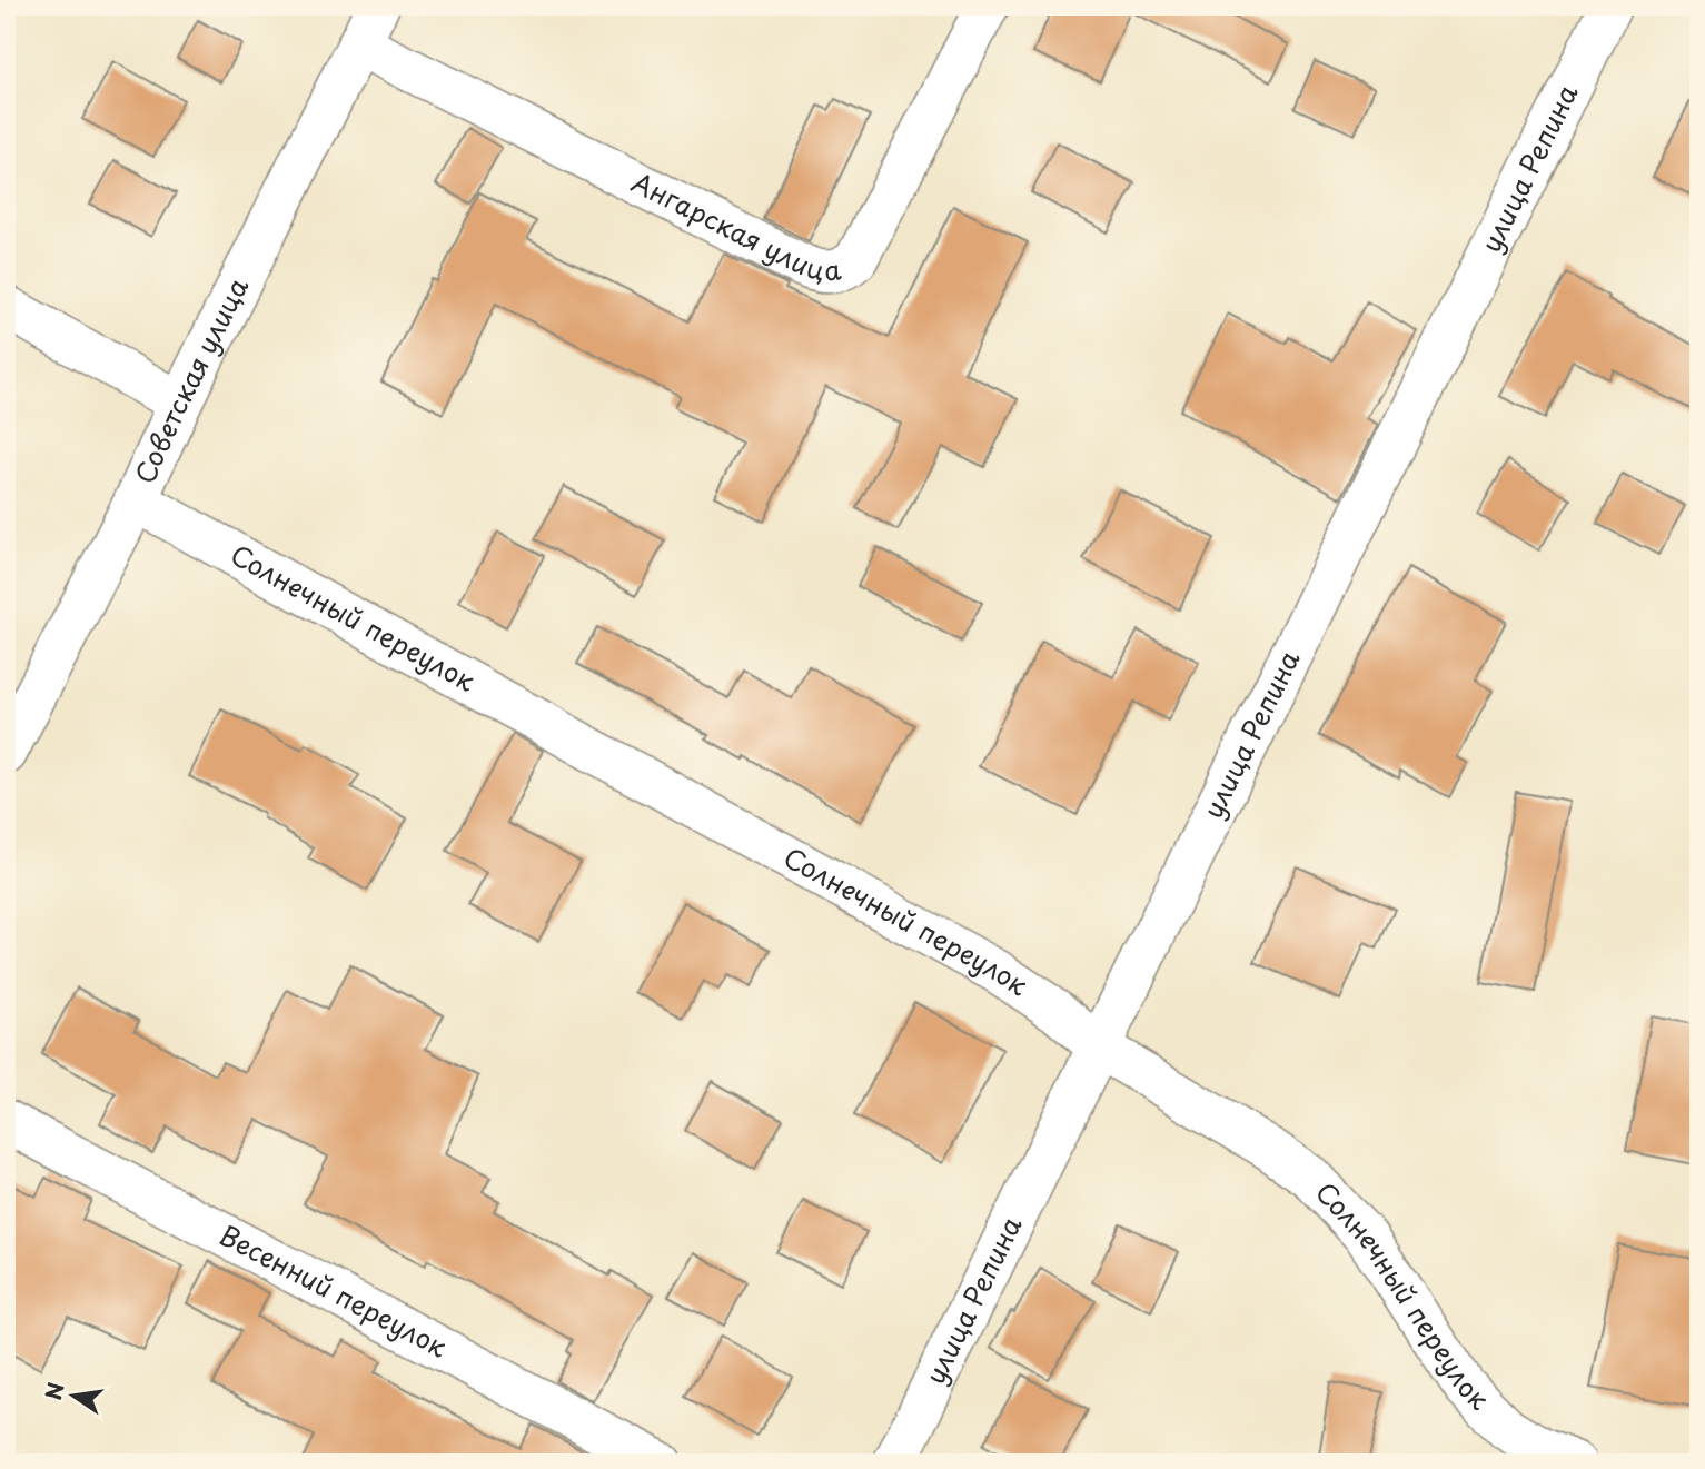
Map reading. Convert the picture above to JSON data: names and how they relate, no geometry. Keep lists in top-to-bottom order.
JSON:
{
  "streets": {
    "street": [
      "улица Репина",
      "Ангарская улица",
      "Советская улица",
      "Солнечный переулок",
      "Весенний переулок"
    ]
  },
  "crossings": [
    ["улица Репина", "Солнечный переулок"],
    ["Ангарская улица", "Советская улица"],
    ["Советская улица", "Солнечный переулок"]
  ],
  "north": "left"
}
